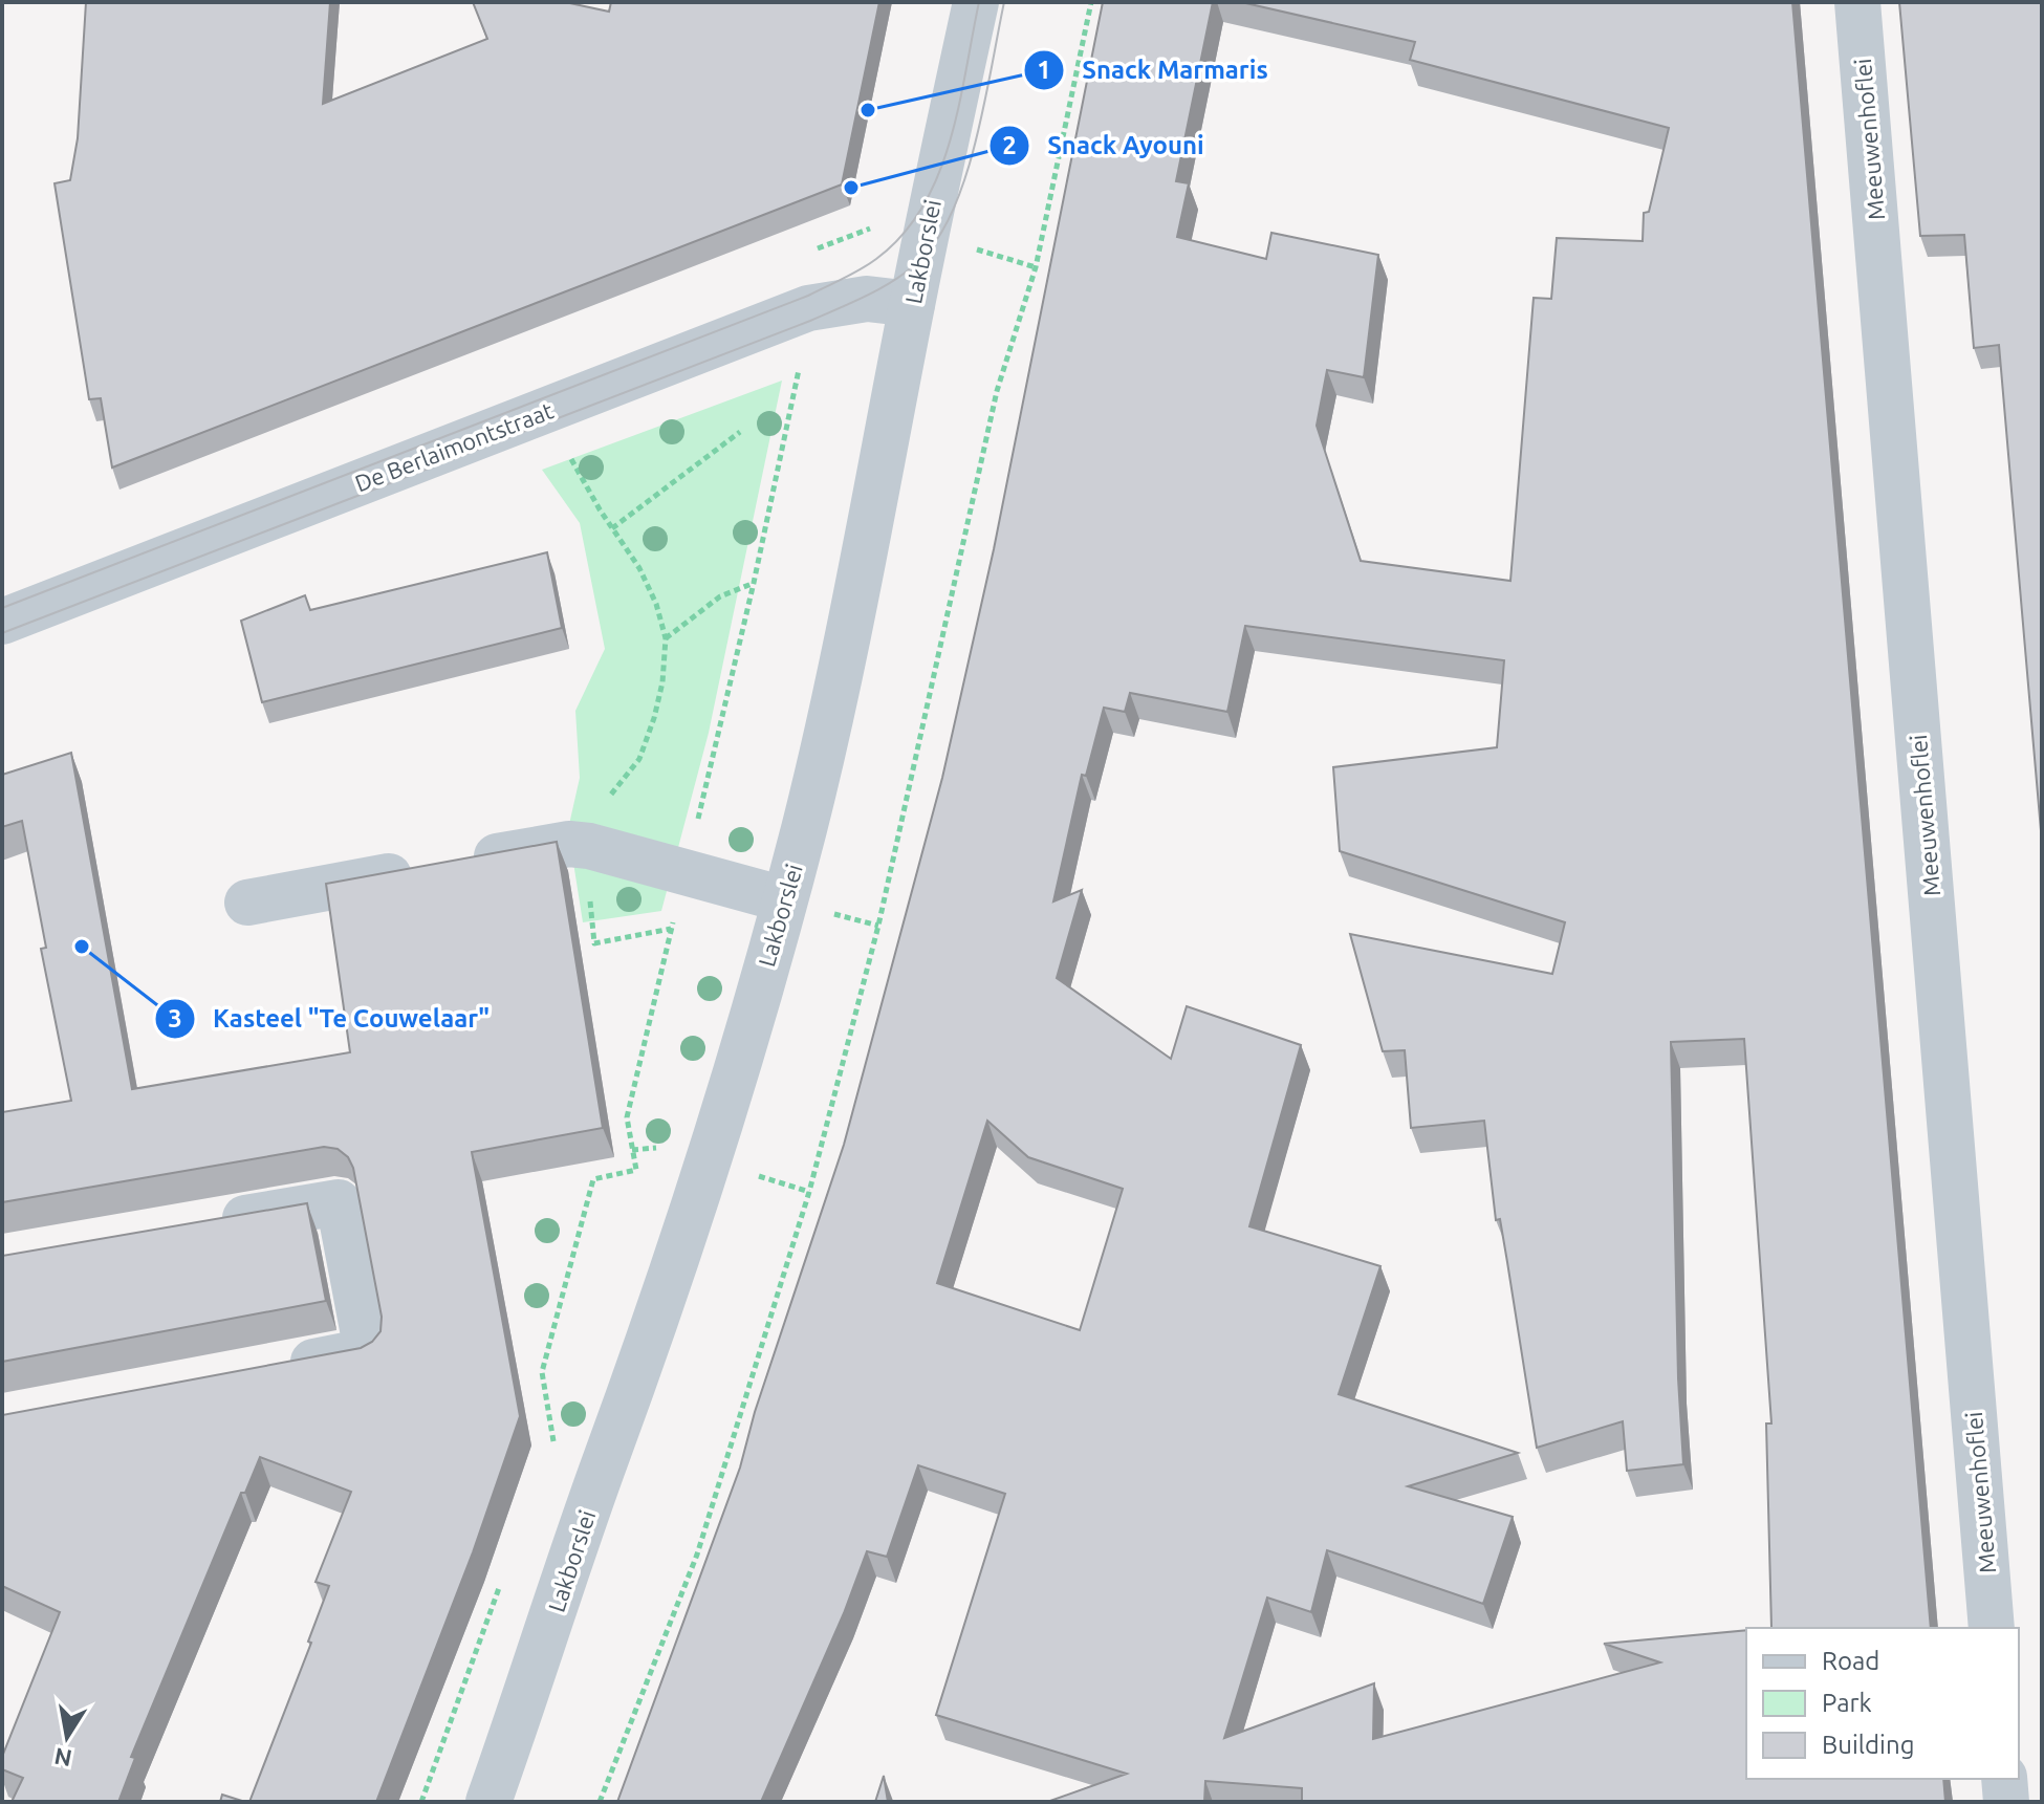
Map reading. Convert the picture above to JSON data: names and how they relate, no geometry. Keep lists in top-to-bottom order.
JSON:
{
  "streets": {
    "street": ["Meeuwenhoflei", "Lakborslei", "De Berlaimontstraat"]
  },
  "crossings": [
    ["Lakborslei", "De Berlaimontstraat"]
  ],
  "places": ["Snack Marmaris", "Snack Ayouni", "Kasteel \"Te Couwelaar\""],
  "legend": ["Road", "Park", "Building"],
  "north": "bottom"
}
